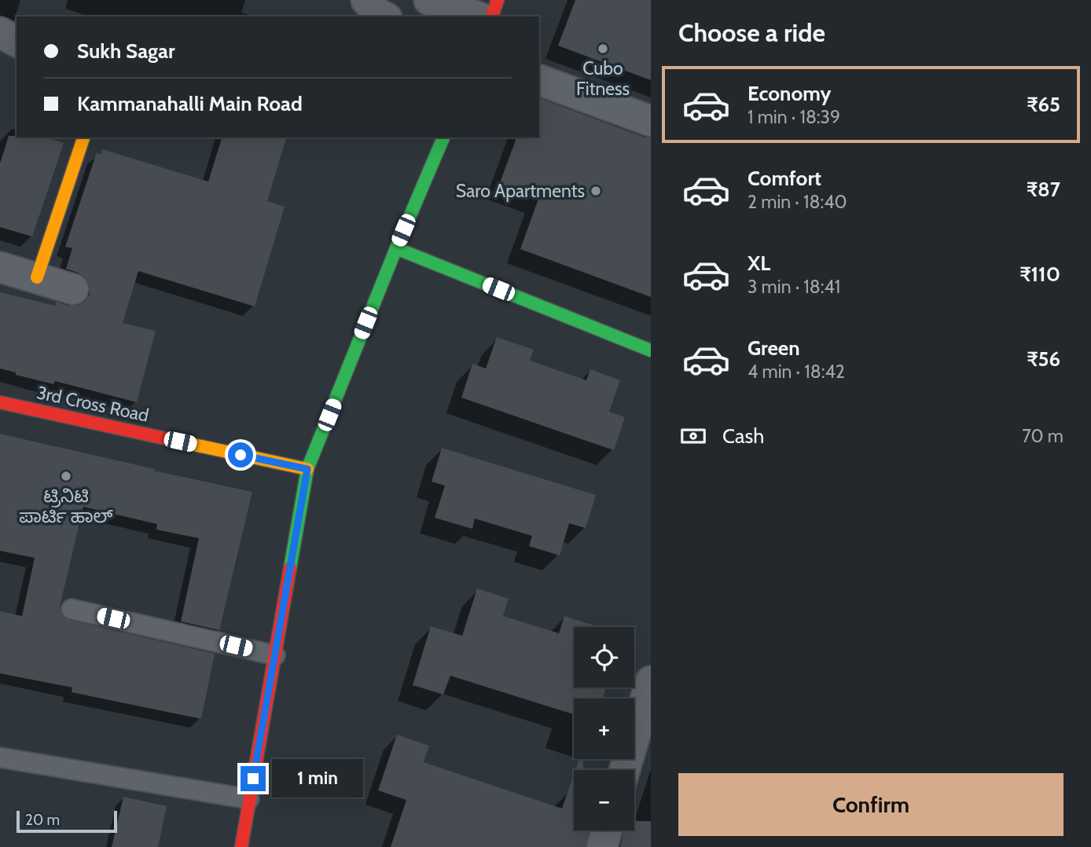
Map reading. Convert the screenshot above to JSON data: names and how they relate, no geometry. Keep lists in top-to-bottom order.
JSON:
{
  "streets": {
    "main road": ["3rd Cross Road"]
  },
  "places": ["Cubo Fitness", "Saro Apartments", "ಟ್ರಿನಿಟಿ ಪಾರ್ಟಿ ಹಾಲ್"],
  "scale_bar": "20 m",
  "page": {
    "heading": "Choose a ride",
    "banner": ["Sukh Sagar", "Kammanahalli Main Road"],
    "list": [
      {
        "name": "Economy",
        "note": "1 min · 18:39",
        "value": "₹65"
      },
      {
        "name": "Comfort",
        "note": "2 min · 18:40",
        "value": "₹87"
      },
      {
        "name": "XL",
        "note": "3 min · 18:41",
        "value": "₹110"
      },
      {
        "name": "Green",
        "note": "4 min · 18:42",
        "value": "₹56"
      }
    ],
    "pay": ["Cash", "70 m"],
    "map_buttons": ["+", "−"],
    "bubble": "1 min",
    "buttons": "Confirm",
    "scale": "20 m"
  }
}
